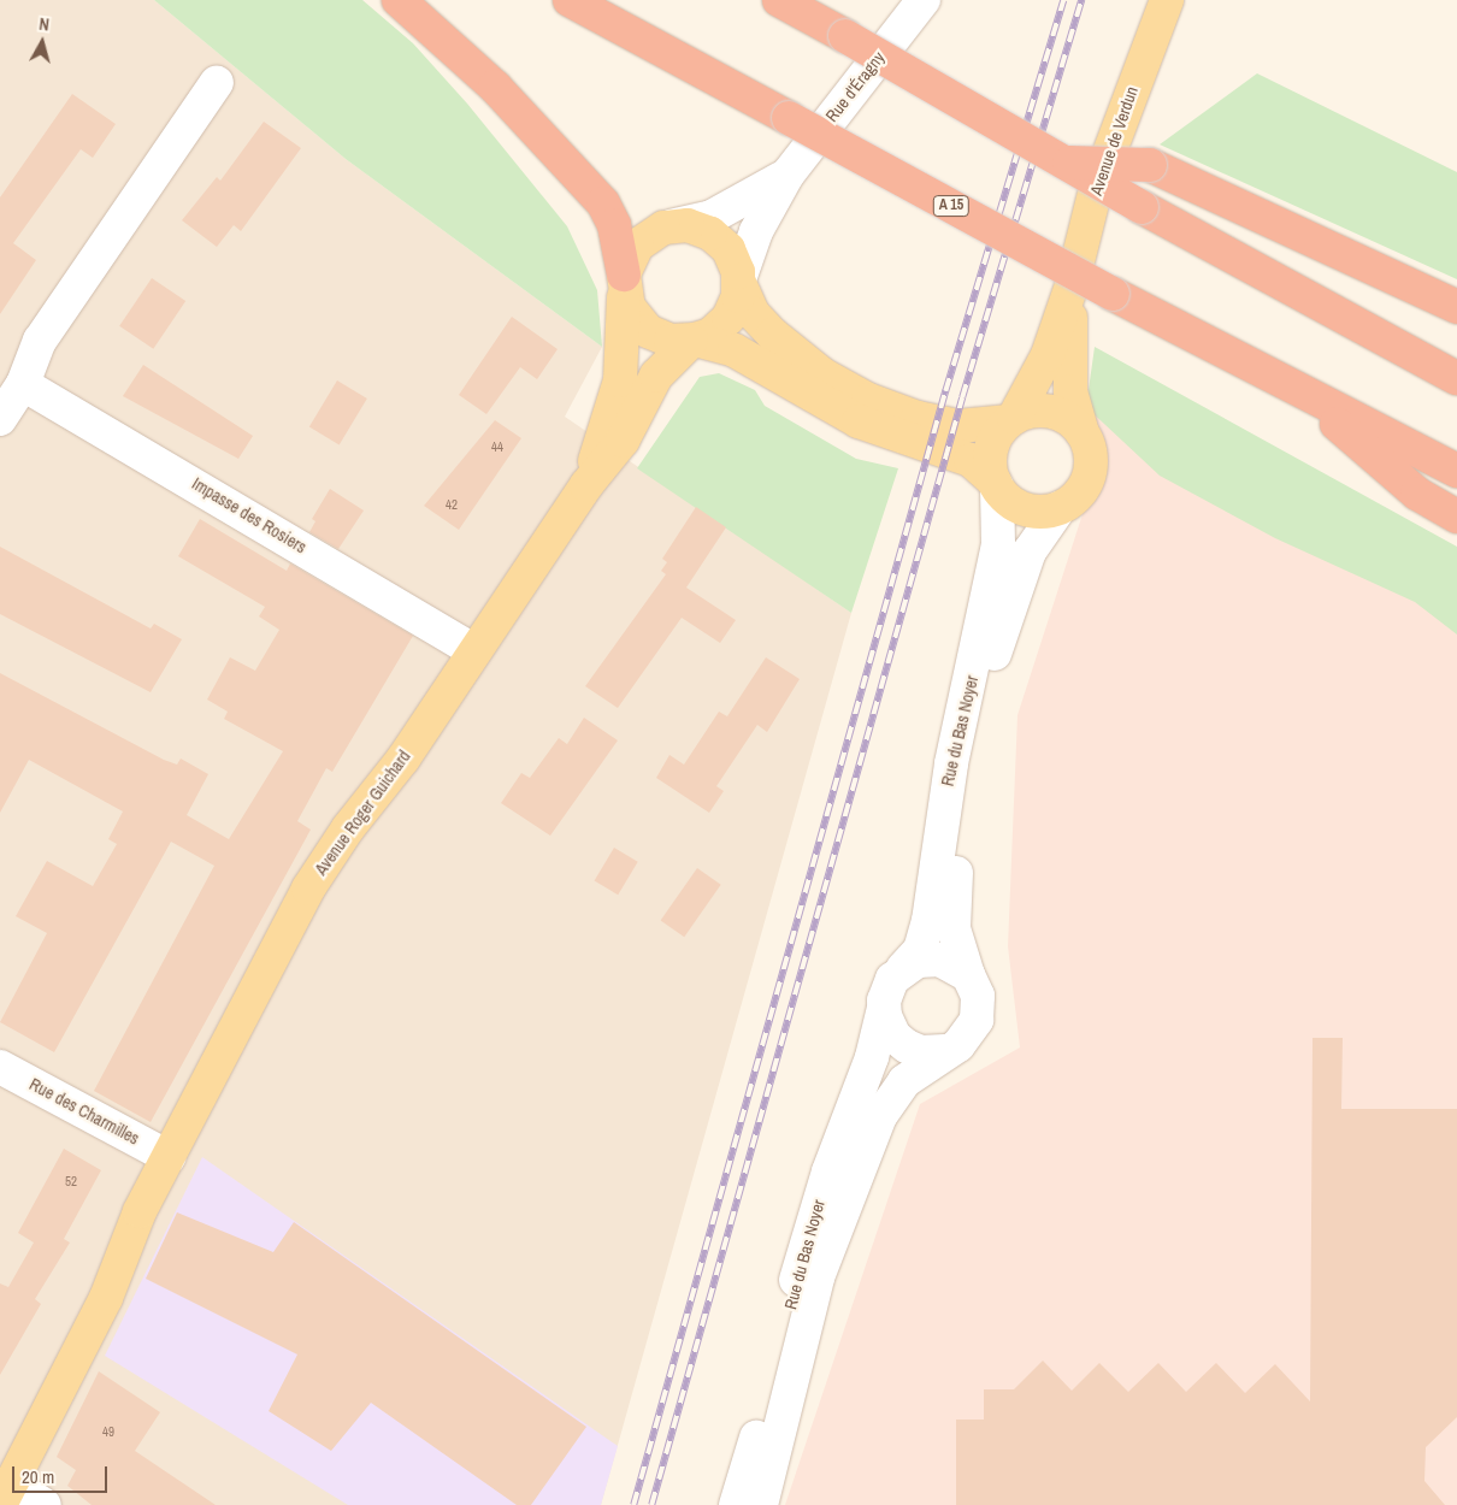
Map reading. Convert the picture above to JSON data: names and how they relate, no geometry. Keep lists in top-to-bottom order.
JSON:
{
  "streets": {
    "highway": ["A 15"],
    "main road": ["Avenue de Verdun", "Avenue Roger Guichard"],
    "street": [
      "Rue d'Éragny",
      "Impasse des Rosiers",
      "Rue du Bas Noyer",
      "Rue des Charmilles"
    ]
  },
  "crossings": [
    ["Rue d'Éragny", "Avenue Roger Guichard"],
    ["Avenue de Verdun", "Rue du Bas Noyer"],
    ["Impasse des Rosiers", "Avenue Roger Guichard"],
    ["Avenue Roger Guichard", "Rue des Charmilles"]
  ],
  "house_numbers": [
    "44",
    "42",
    "52",
    "49"
  ],
  "scale_bar": "20 m",
  "north": "top"
}
